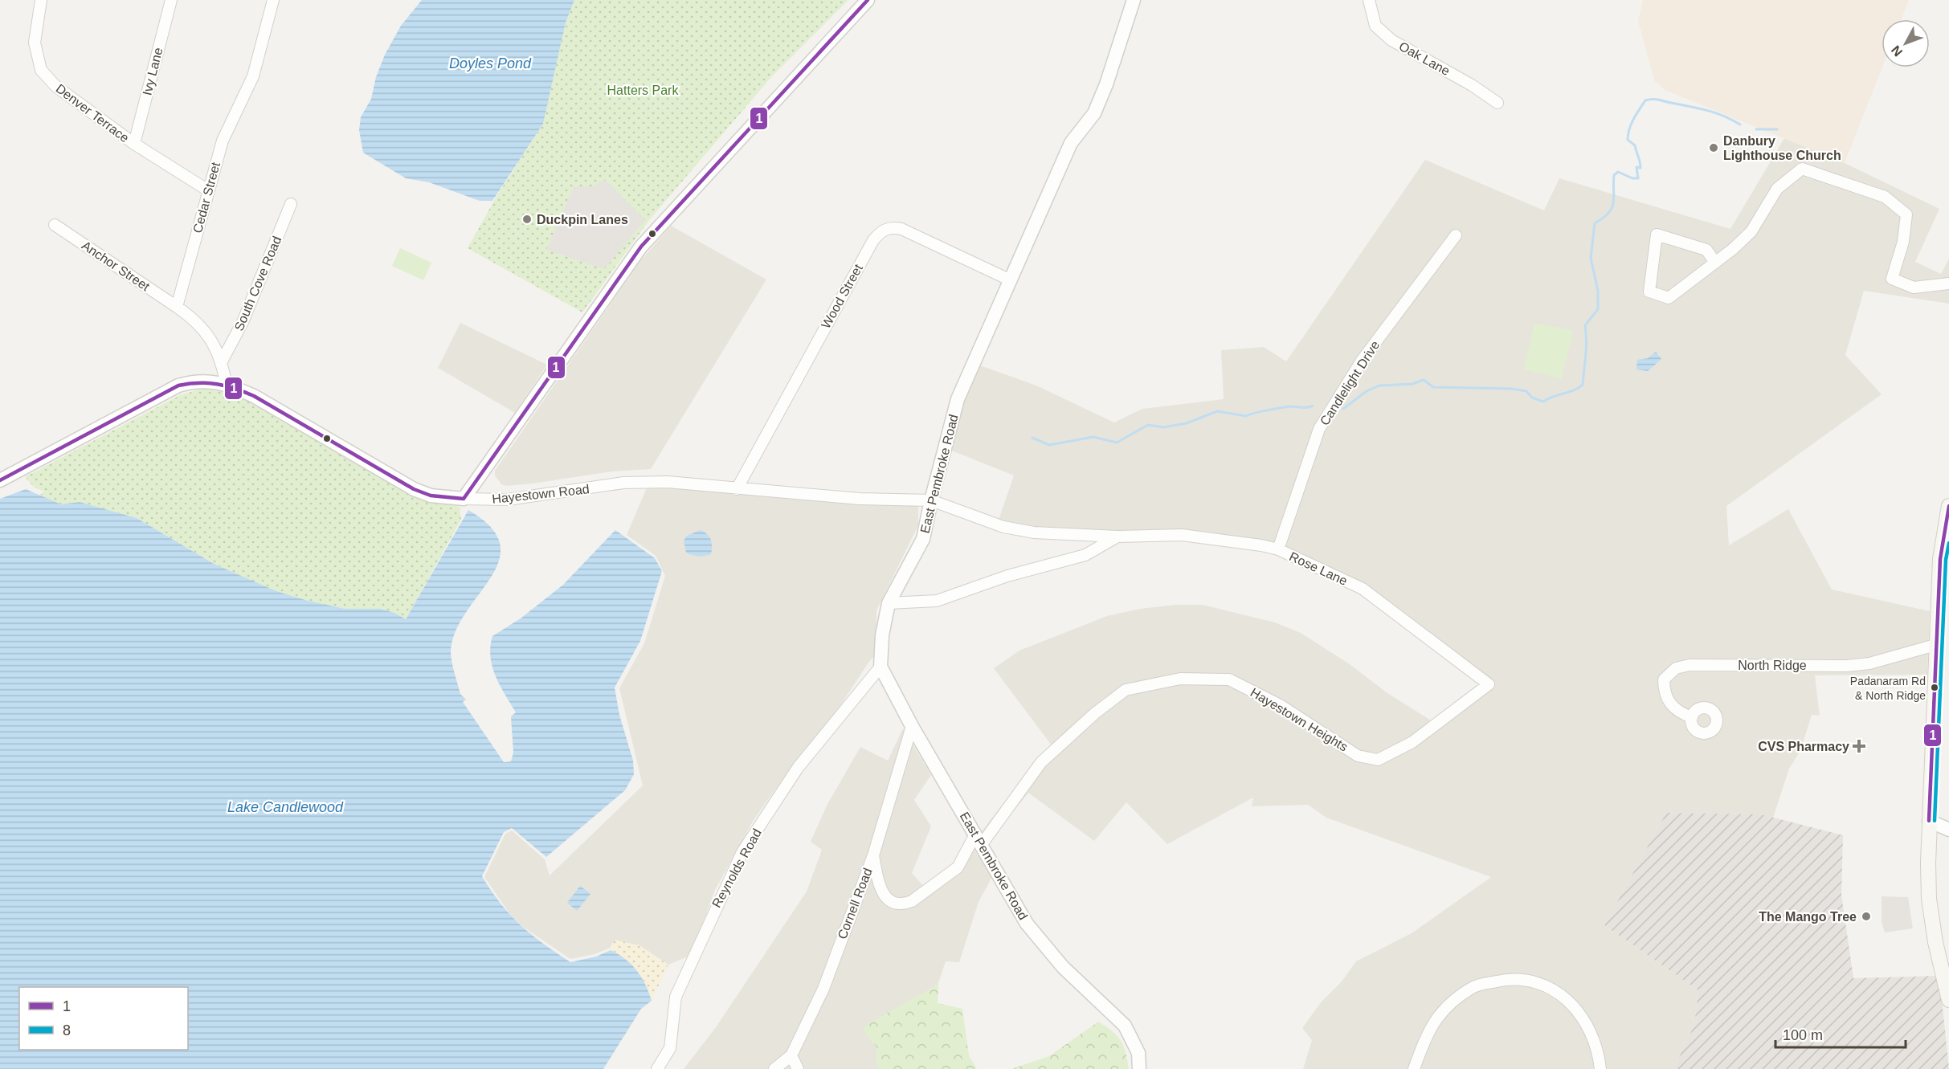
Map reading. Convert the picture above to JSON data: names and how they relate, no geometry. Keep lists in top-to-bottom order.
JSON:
{
  "streets": {
    "street": [
      "Oak Lane",
      "Ivy Lane",
      "Denver Terrace",
      "Cedar Street",
      "Anchor Street",
      "South Cove Road",
      "Wood Street",
      "Candlelight Drive",
      "East Pembroke Road",
      "Hayestown Road",
      "Rose Lane",
      "North Ridge",
      "Hayestown Heights",
      "Reynolds Road",
      "Cornell Road"
    ]
  },
  "crossings": [
    ["Ivy Lane", "Denver Terrace"],
    ["Denver Terrace", "Cedar Street"],
    ["Cedar Street", "Anchor Street"],
    ["Wood Street", "East Pembroke Road"],
    ["Wood Street", "Hayestown Road"],
    ["Candlelight Drive", "Rose Lane"],
    ["East Pembroke Road", "Hayestown Road"],
    ["East Pembroke Road", "Rose Lane"],
    ["East Pembroke Road", "Hayestown Heights"],
    ["East Pembroke Road", "Reynolds Road"],
    ["East Pembroke Road", "Cornell Road"],
    ["Hayestown Road", "Rose Lane"],
    ["Rose Lane", "Hayestown Heights"],
    ["Hayestown Heights", "Cornell Road"]
  ],
  "water": ["Doyles Pond", "Lake Candlewood"],
  "parks": ["Hatters Park"],
  "places": {
    "other": [
      "Danbury Lighthouse Church",
      "Duckpin Lanes",
      "Padanaram Rd & North Ridge",
      "The Mango Tree"
    ],
    "health": ["CVS Pharmacy"]
  },
  "lines": ["transit line 1", "transit line 8"],
  "legend": ["1", "8"],
  "scale_bar": "100 m",
  "north": "bottom left"
}
